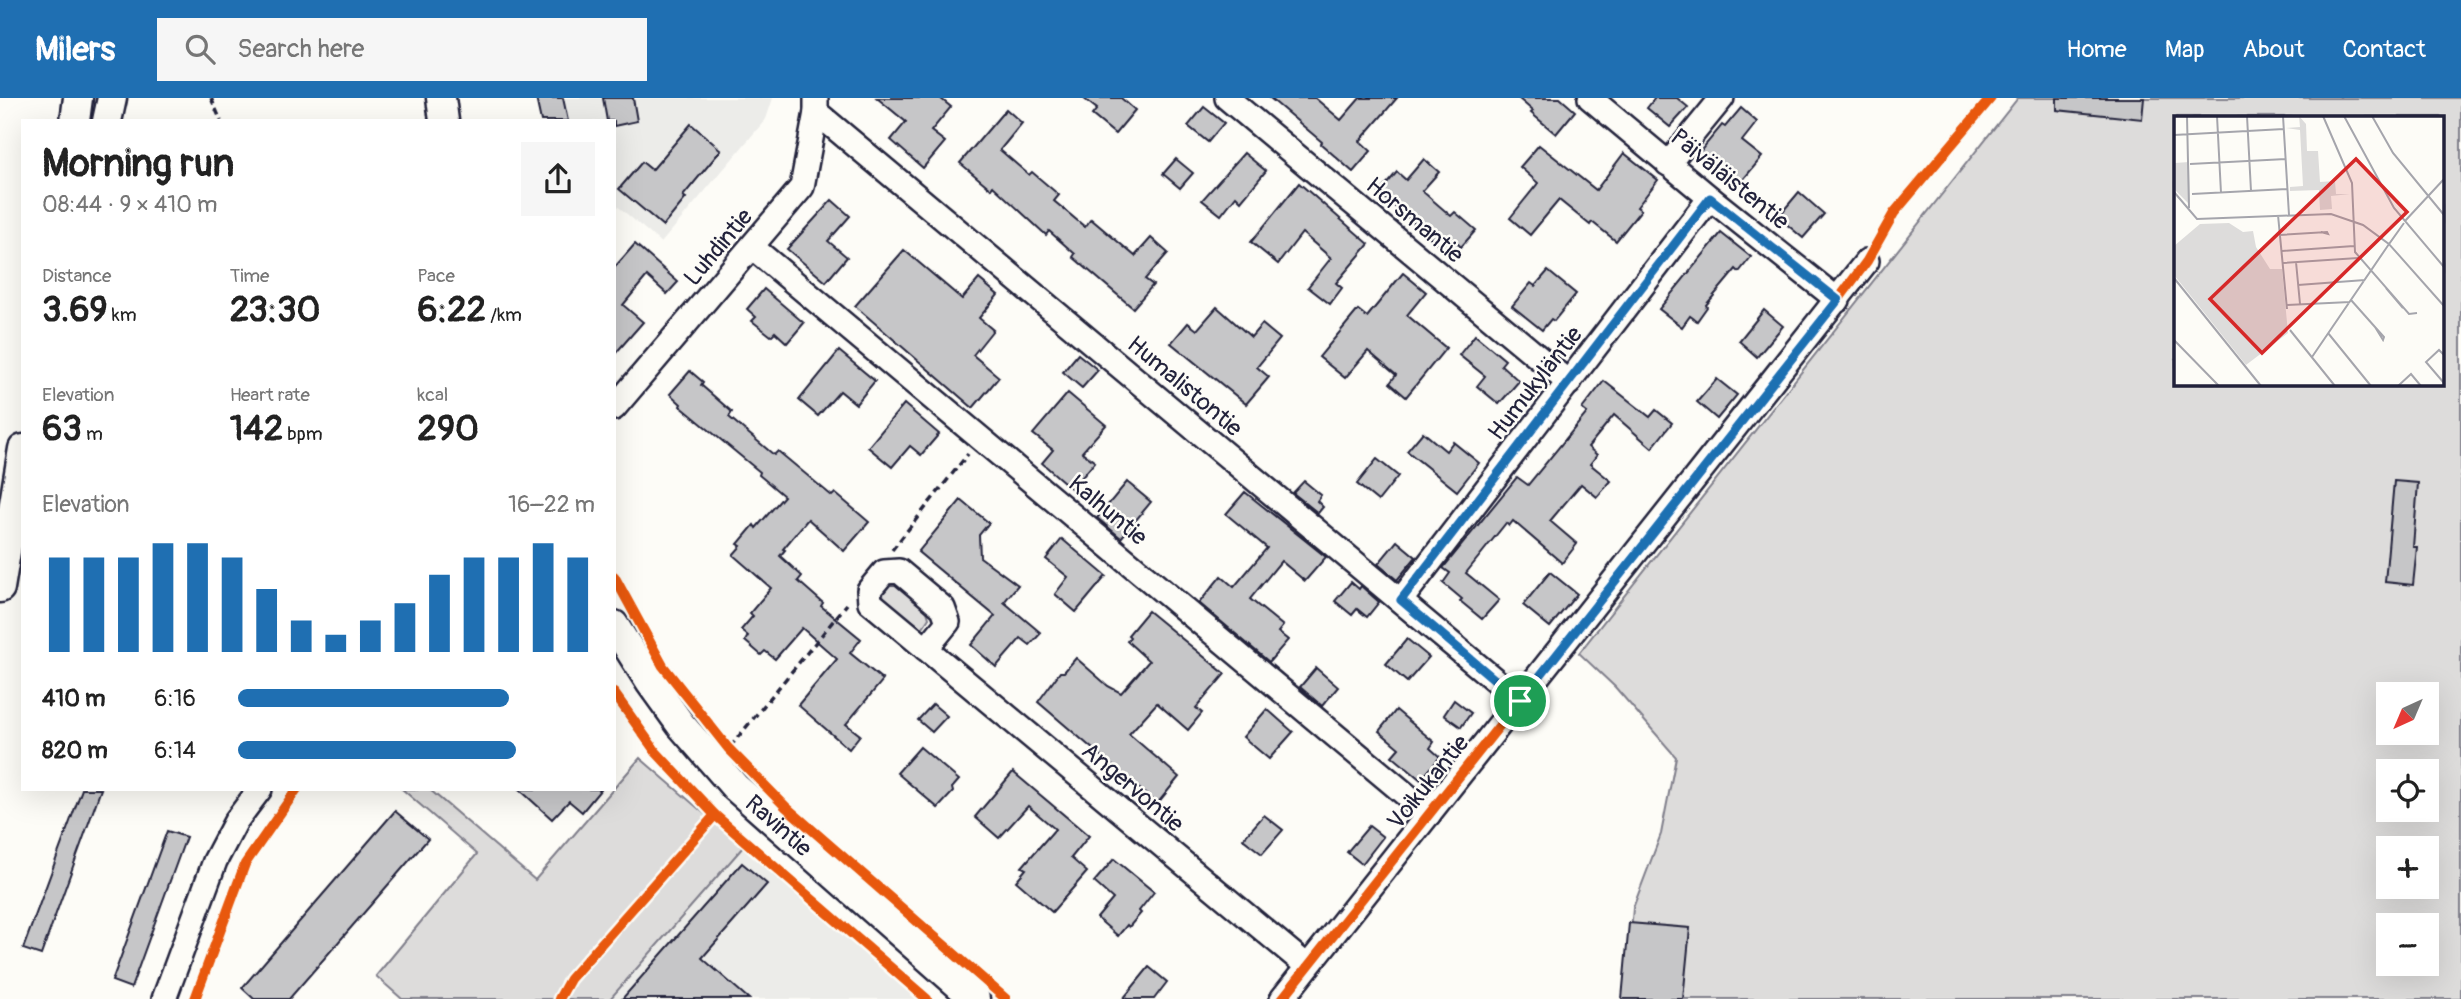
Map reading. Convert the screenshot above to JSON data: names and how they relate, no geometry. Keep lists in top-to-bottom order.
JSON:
{
  "streets": {
    "main road": ["Ravintie"],
    "street": [
      "Päiväläistentie",
      "Horsmantie",
      "Luhdintie",
      "Humukyläntie",
      "Humalistontie",
      "Kalhuntie",
      "Voikukantie",
      "Angervontie"
    ]
  },
  "crossings": [
    ["Päiväläistentie", "Humukyläntie"],
    ["Päiväläistentie", "Voikukantie"],
    ["Horsmantie", "Humukyläntie"],
    ["Luhdintie", "Humalistontie"],
    ["Luhdintie", "Kalhuntie"],
    ["Humukyläntie", "Humalistontie"],
    ["Humalistontie", "Voikukantie"],
    ["Kalhuntie", "Voikukantie"],
    ["Voikukantie", "Angervontie"]
  ],
  "north": "bottom left",
  "page": {
    "header": "Milers",
    "search": "Search here",
    "nav": [
      "Home",
      "Map",
      "About",
      "Contact"
    ],
    "heading": ["Morning run", "08:44 · 9 × 410 m"],
    "stats": [
      ["Distance", "3.69 km"],
      ["Time", "23:30"],
      ["Pace", "6:22 /km"],
      ["Elevation", "63 m"],
      ["Heart rate", "142 bpm"],
      ["kcal", "290"]
    ],
    "chart": ["Elevation", "16–22 m"],
    "list": [
      {
        "name": "410 m",
        "note": "6:16"
      },
      {
        "name": "820 m",
        "note": "6:14"
      }
    ],
    "map_buttons": ["+", "−"]
  }
}
